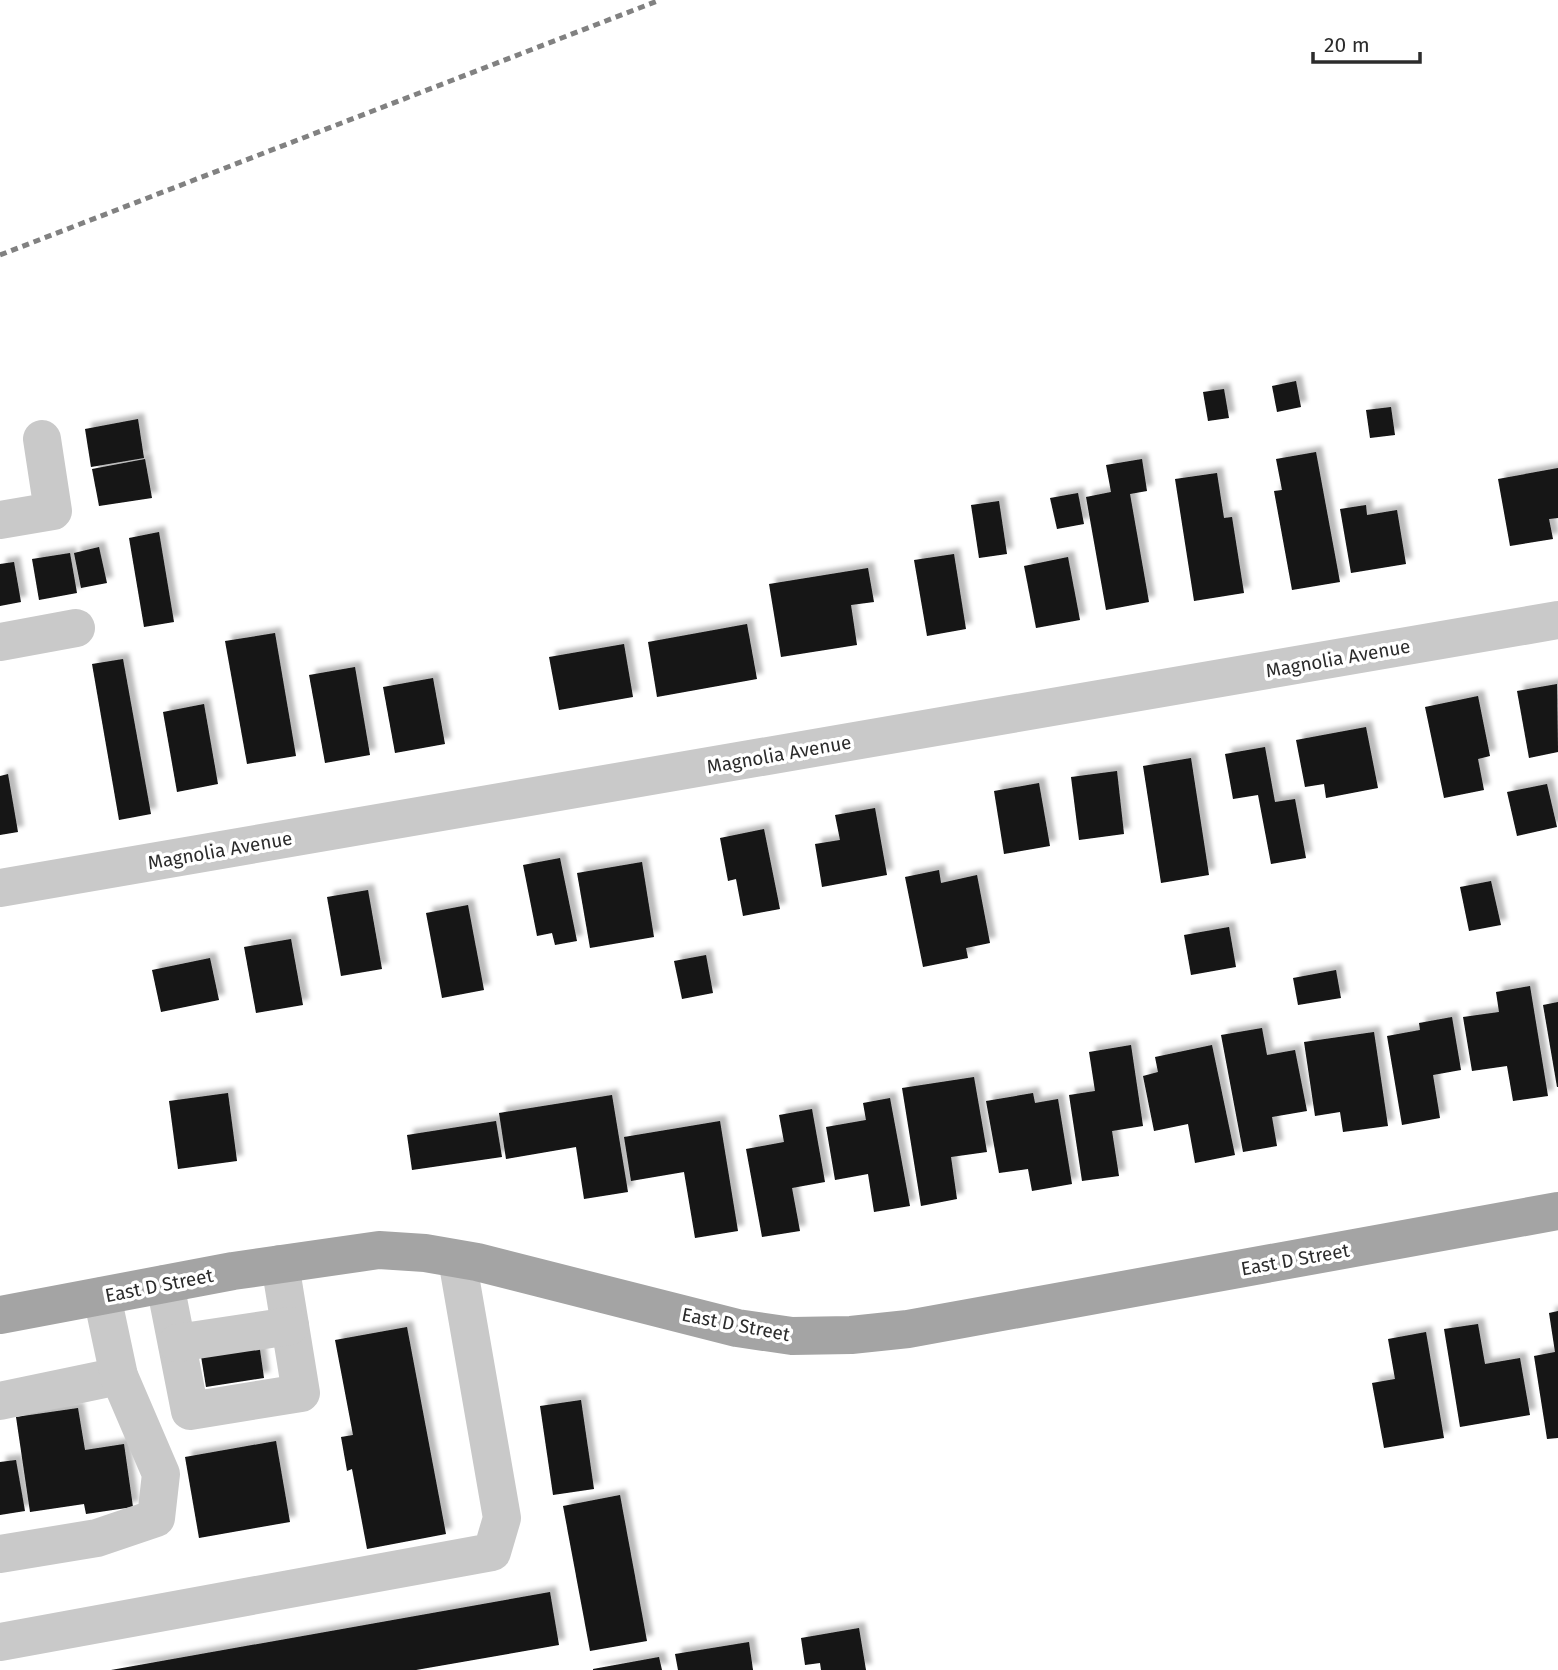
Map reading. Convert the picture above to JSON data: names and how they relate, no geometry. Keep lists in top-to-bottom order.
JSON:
{
  "streets": {
    "main road": ["East D Street"],
    "street": ["Magnolia Avenue"]
  },
  "scale_bar": "20 m"
}
